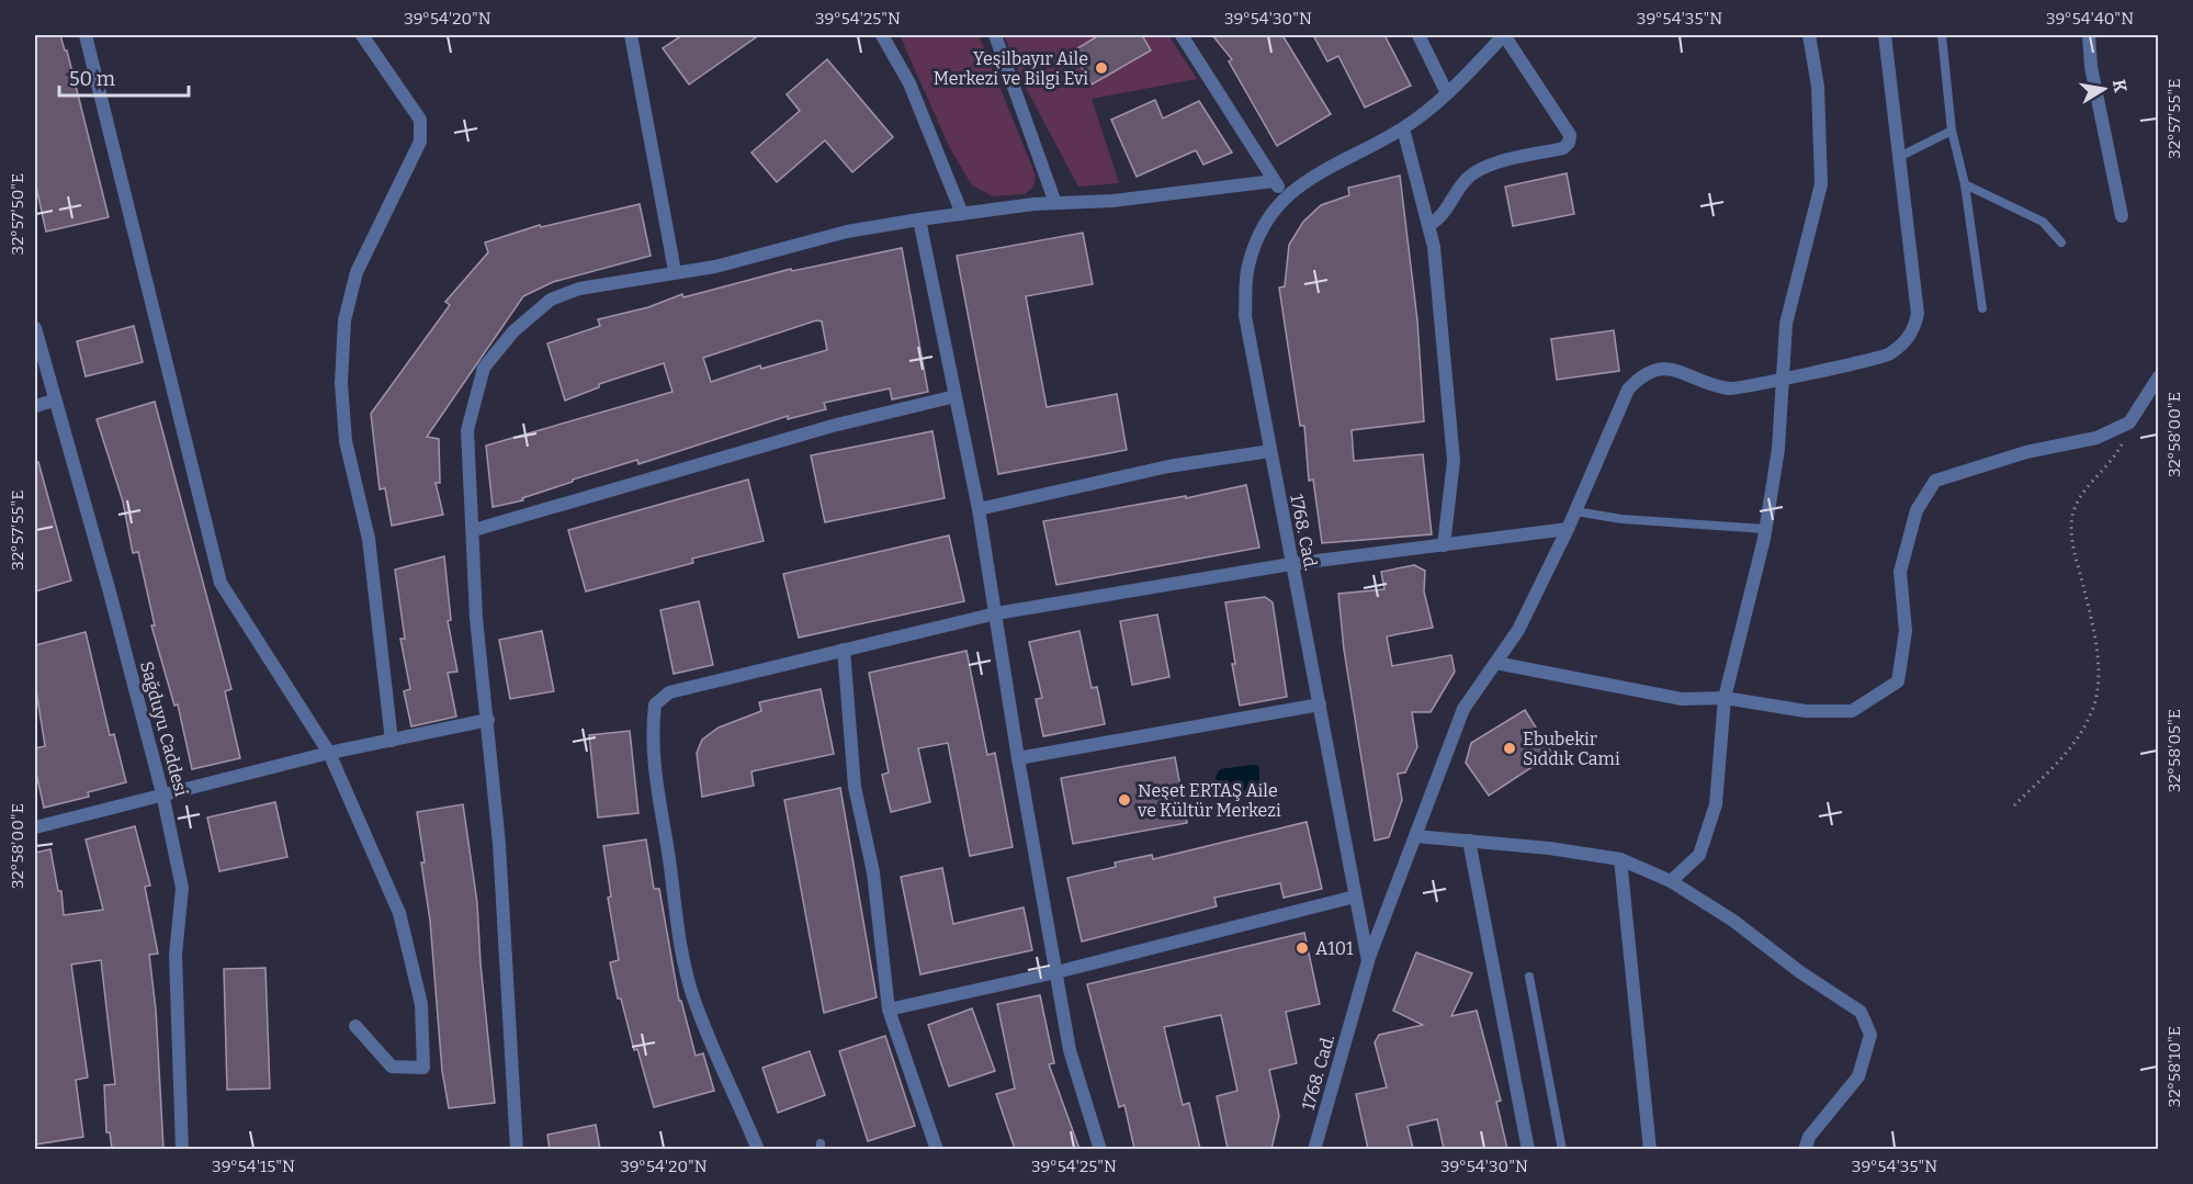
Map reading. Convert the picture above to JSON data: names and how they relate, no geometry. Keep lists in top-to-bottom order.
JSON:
{
  "streets": {
    "street": ["1768. Cad.", "Sağduyu Caddesi"]
  },
  "places": [
    "Yeşilbayır Aile Merkezi ve Bilgi Evi",
    "Ebubekir Sıddık Cami",
    "Neşet ERTAŞ Aile ve Kültür Merkezi",
    "A101"
  ],
  "scale_bar": "50 m",
  "north": "right",
  "coordinates": [
    "39°54'20\"N",
    "39°54'25\"N",
    "39°54'30\"N",
    "39°54'35\"N",
    "39°54'40\"N",
    "32°57'55\"E",
    "32°57'50\"E",
    "32°58'00\"E",
    "32°58'05\"E",
    "32°58'10\"E",
    "39°54'15\"N"
  ]
}
